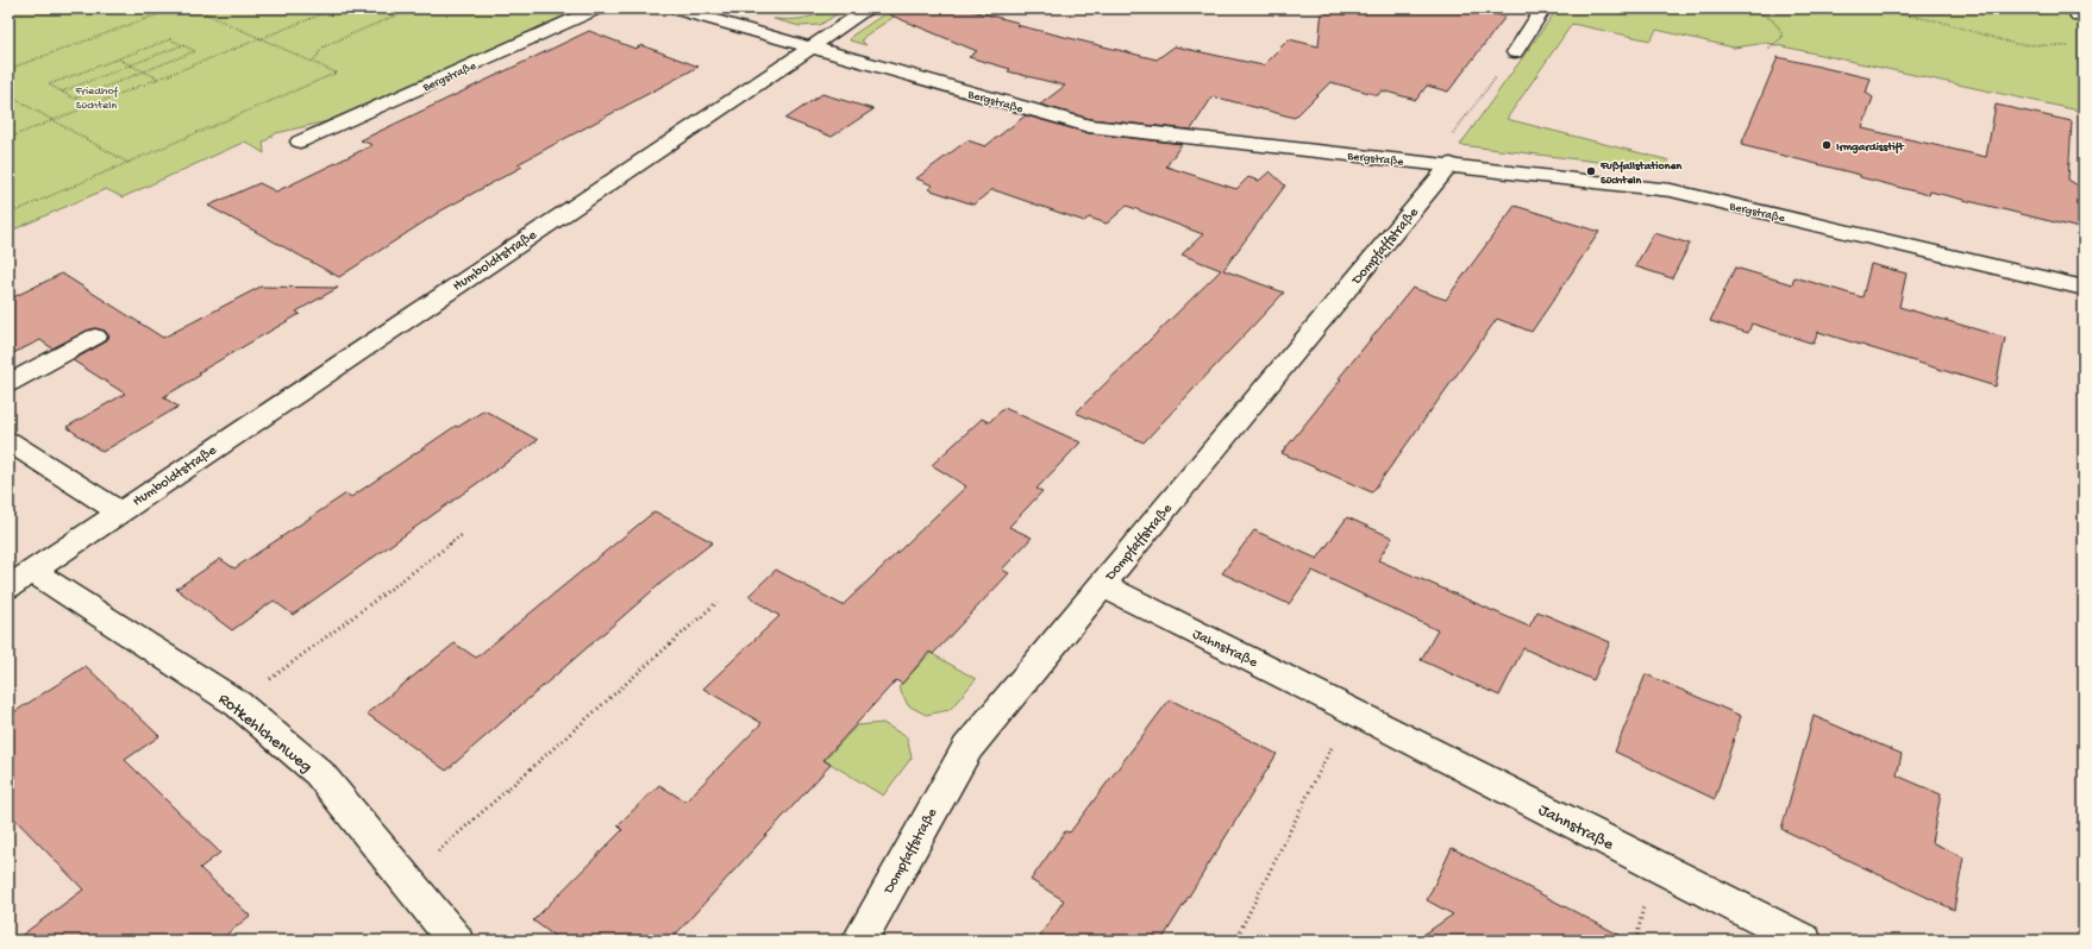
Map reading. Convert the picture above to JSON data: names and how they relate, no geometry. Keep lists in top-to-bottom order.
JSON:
{
  "streets": {
    "street": [
      "Bergstraße",
      "Dompfaffstraße",
      "Humboldtstraße",
      "Jahnstraße",
      "Rotkehlchenweg"
    ]
  },
  "crossings": [
    ["Bergstraße", "Dompfaffstraße"],
    ["Bergstraße", "Humboldtstraße"],
    ["Dompfaffstraße", "Jahnstraße"],
    ["Humboldtstraße", "Rotkehlchenweg"]
  ],
  "parks": ["Friedhof Süchteln"],
  "places": ["Irmgardisstift", "Fußfallstationen Süchteln"]
}
